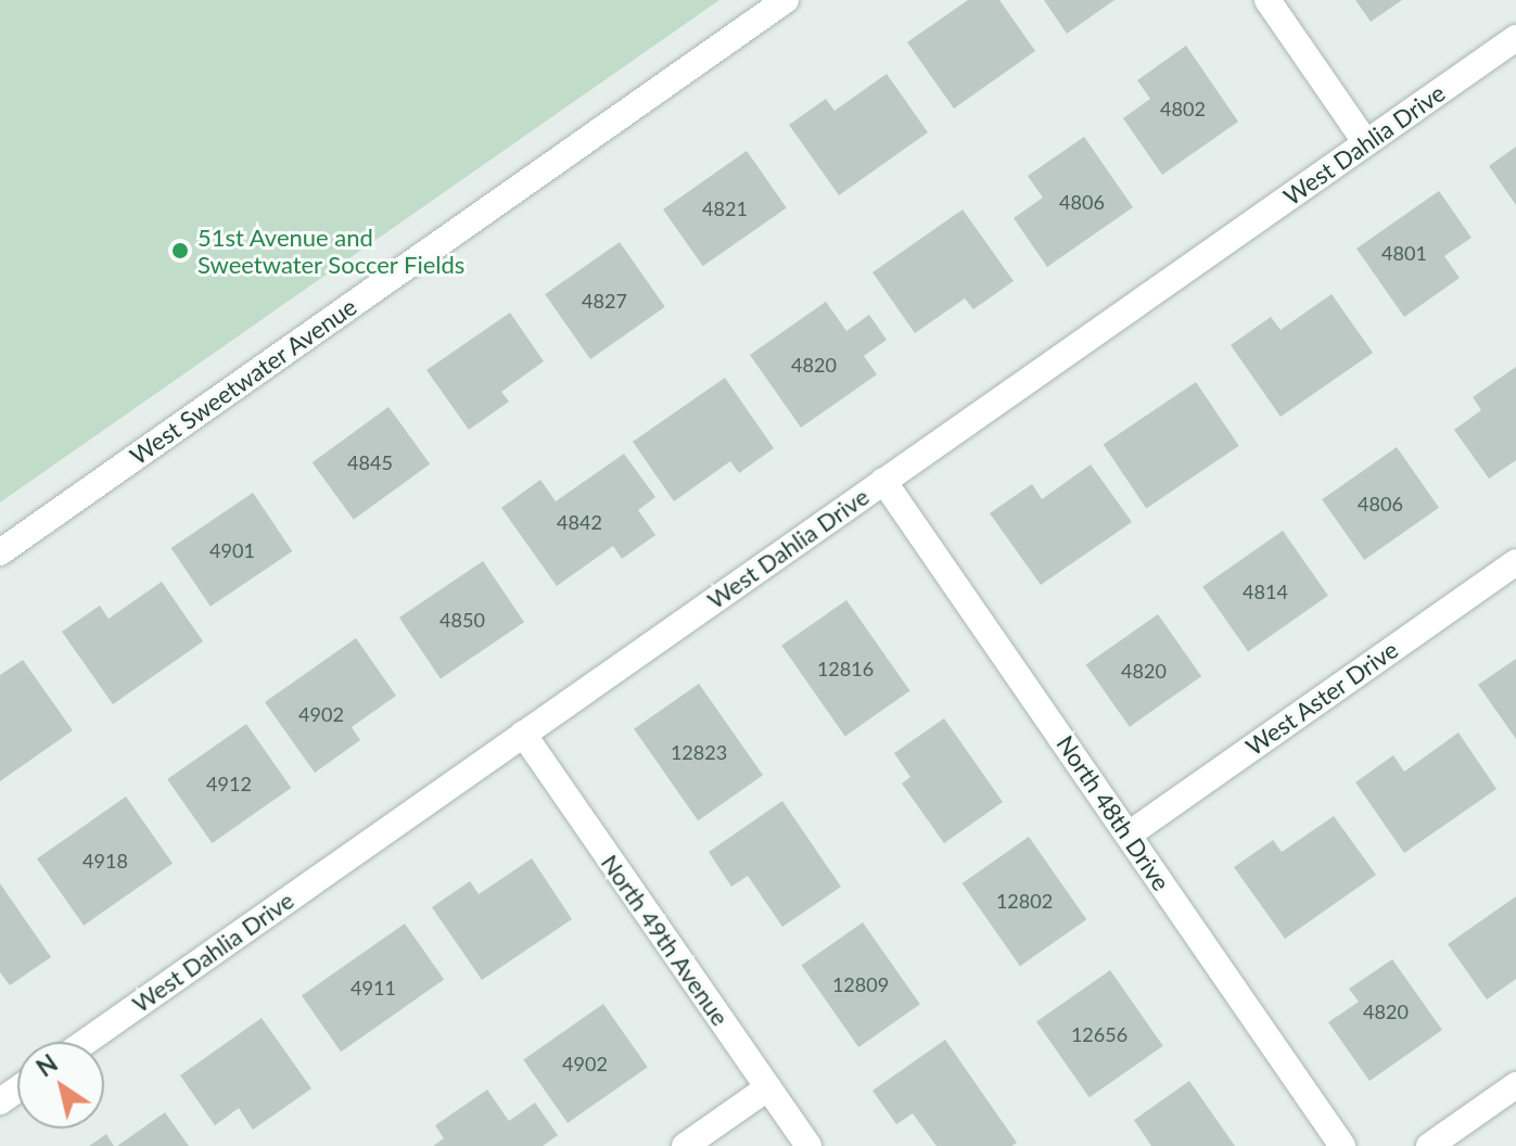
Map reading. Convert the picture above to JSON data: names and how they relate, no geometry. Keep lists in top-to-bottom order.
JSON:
{
  "streets": {
    "street": [
      "West Dahlia Drive",
      "West Sweetwater Avenue",
      "West Aster Drive",
      "North 48th Drive",
      "North 49th Avenue"
    ]
  },
  "crossings": [
    ["West Dahlia Drive", "North 48th Drive"],
    ["West Dahlia Drive", "North 49th Avenue"],
    ["West Aster Drive", "North 48th Drive"]
  ],
  "places": ["51st Avenue and Sweetwater Soccer Fields"],
  "house_numbers": [
    "4802",
    "4806",
    "4821",
    "4801",
    "4827",
    "4820",
    "4845",
    "4806",
    "4842",
    "4901",
    "4814",
    "4850",
    "12816",
    "4820",
    "4902",
    "12823",
    "4912",
    "4918",
    "12802",
    "12809",
    "4911",
    "4820",
    "12656",
    "4902"
  ],
  "north": "top left"
}
